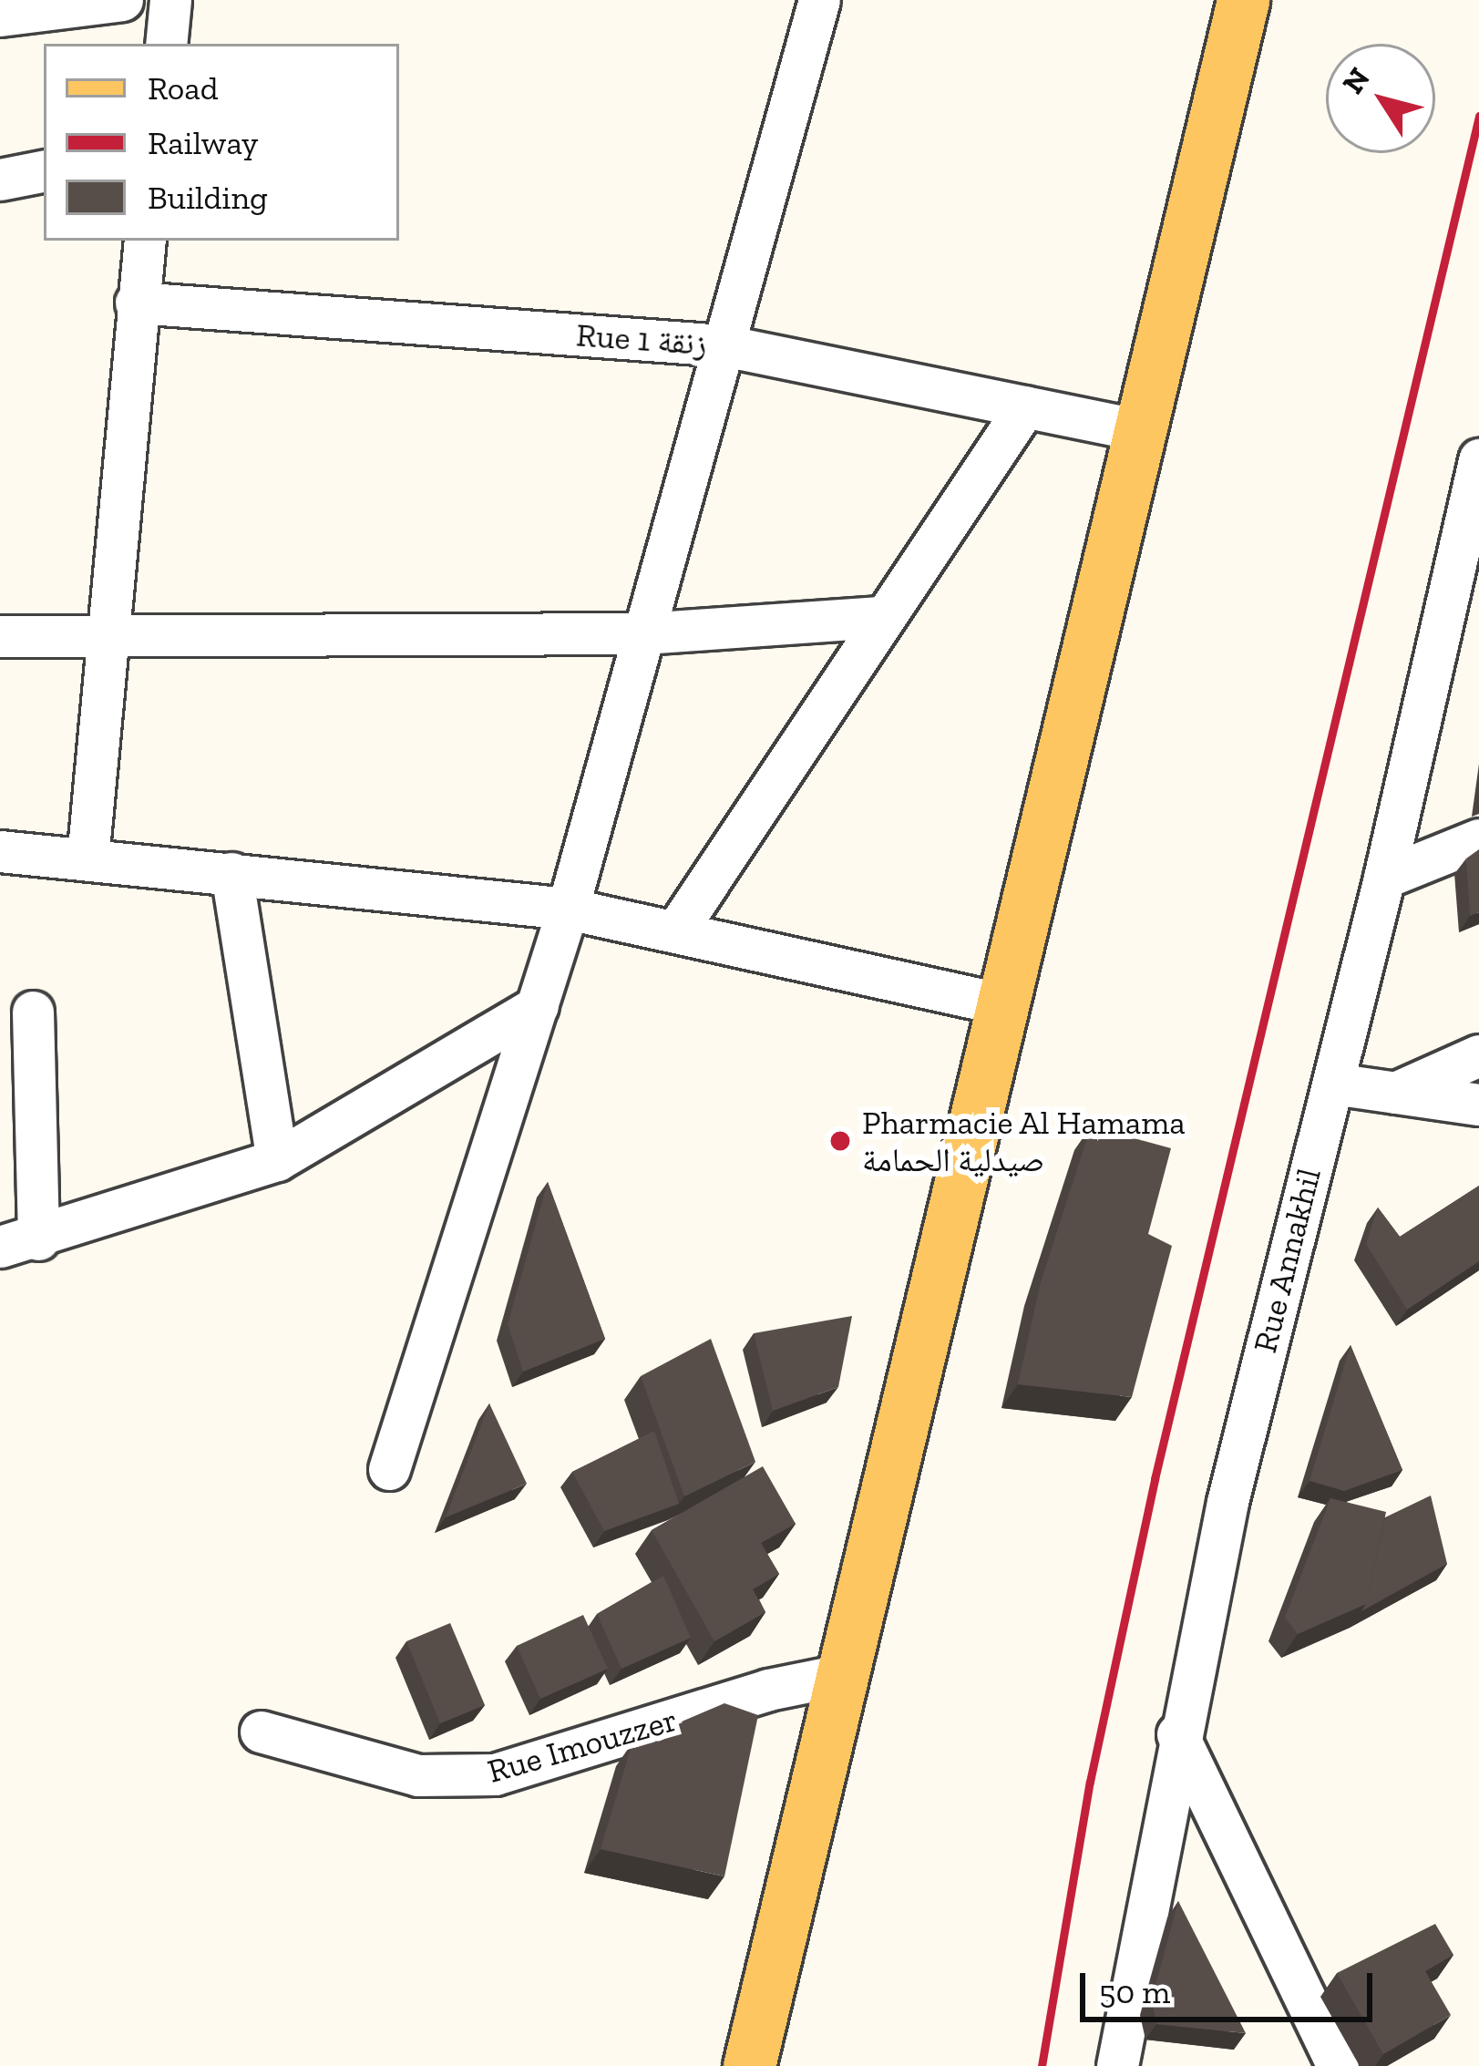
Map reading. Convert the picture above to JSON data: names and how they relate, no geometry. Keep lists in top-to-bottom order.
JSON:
{
  "streets": {
    "street": ["Rue 1 زنقة", "Rue Annakhil", "Rue Imouzzer"]
  },
  "places": ["Pharmacie Al Hamama صيدلية الحمامة"],
  "legend": ["Road", "Railway", "Building"],
  "scale_bar": "50 m",
  "north": "top left"
}
